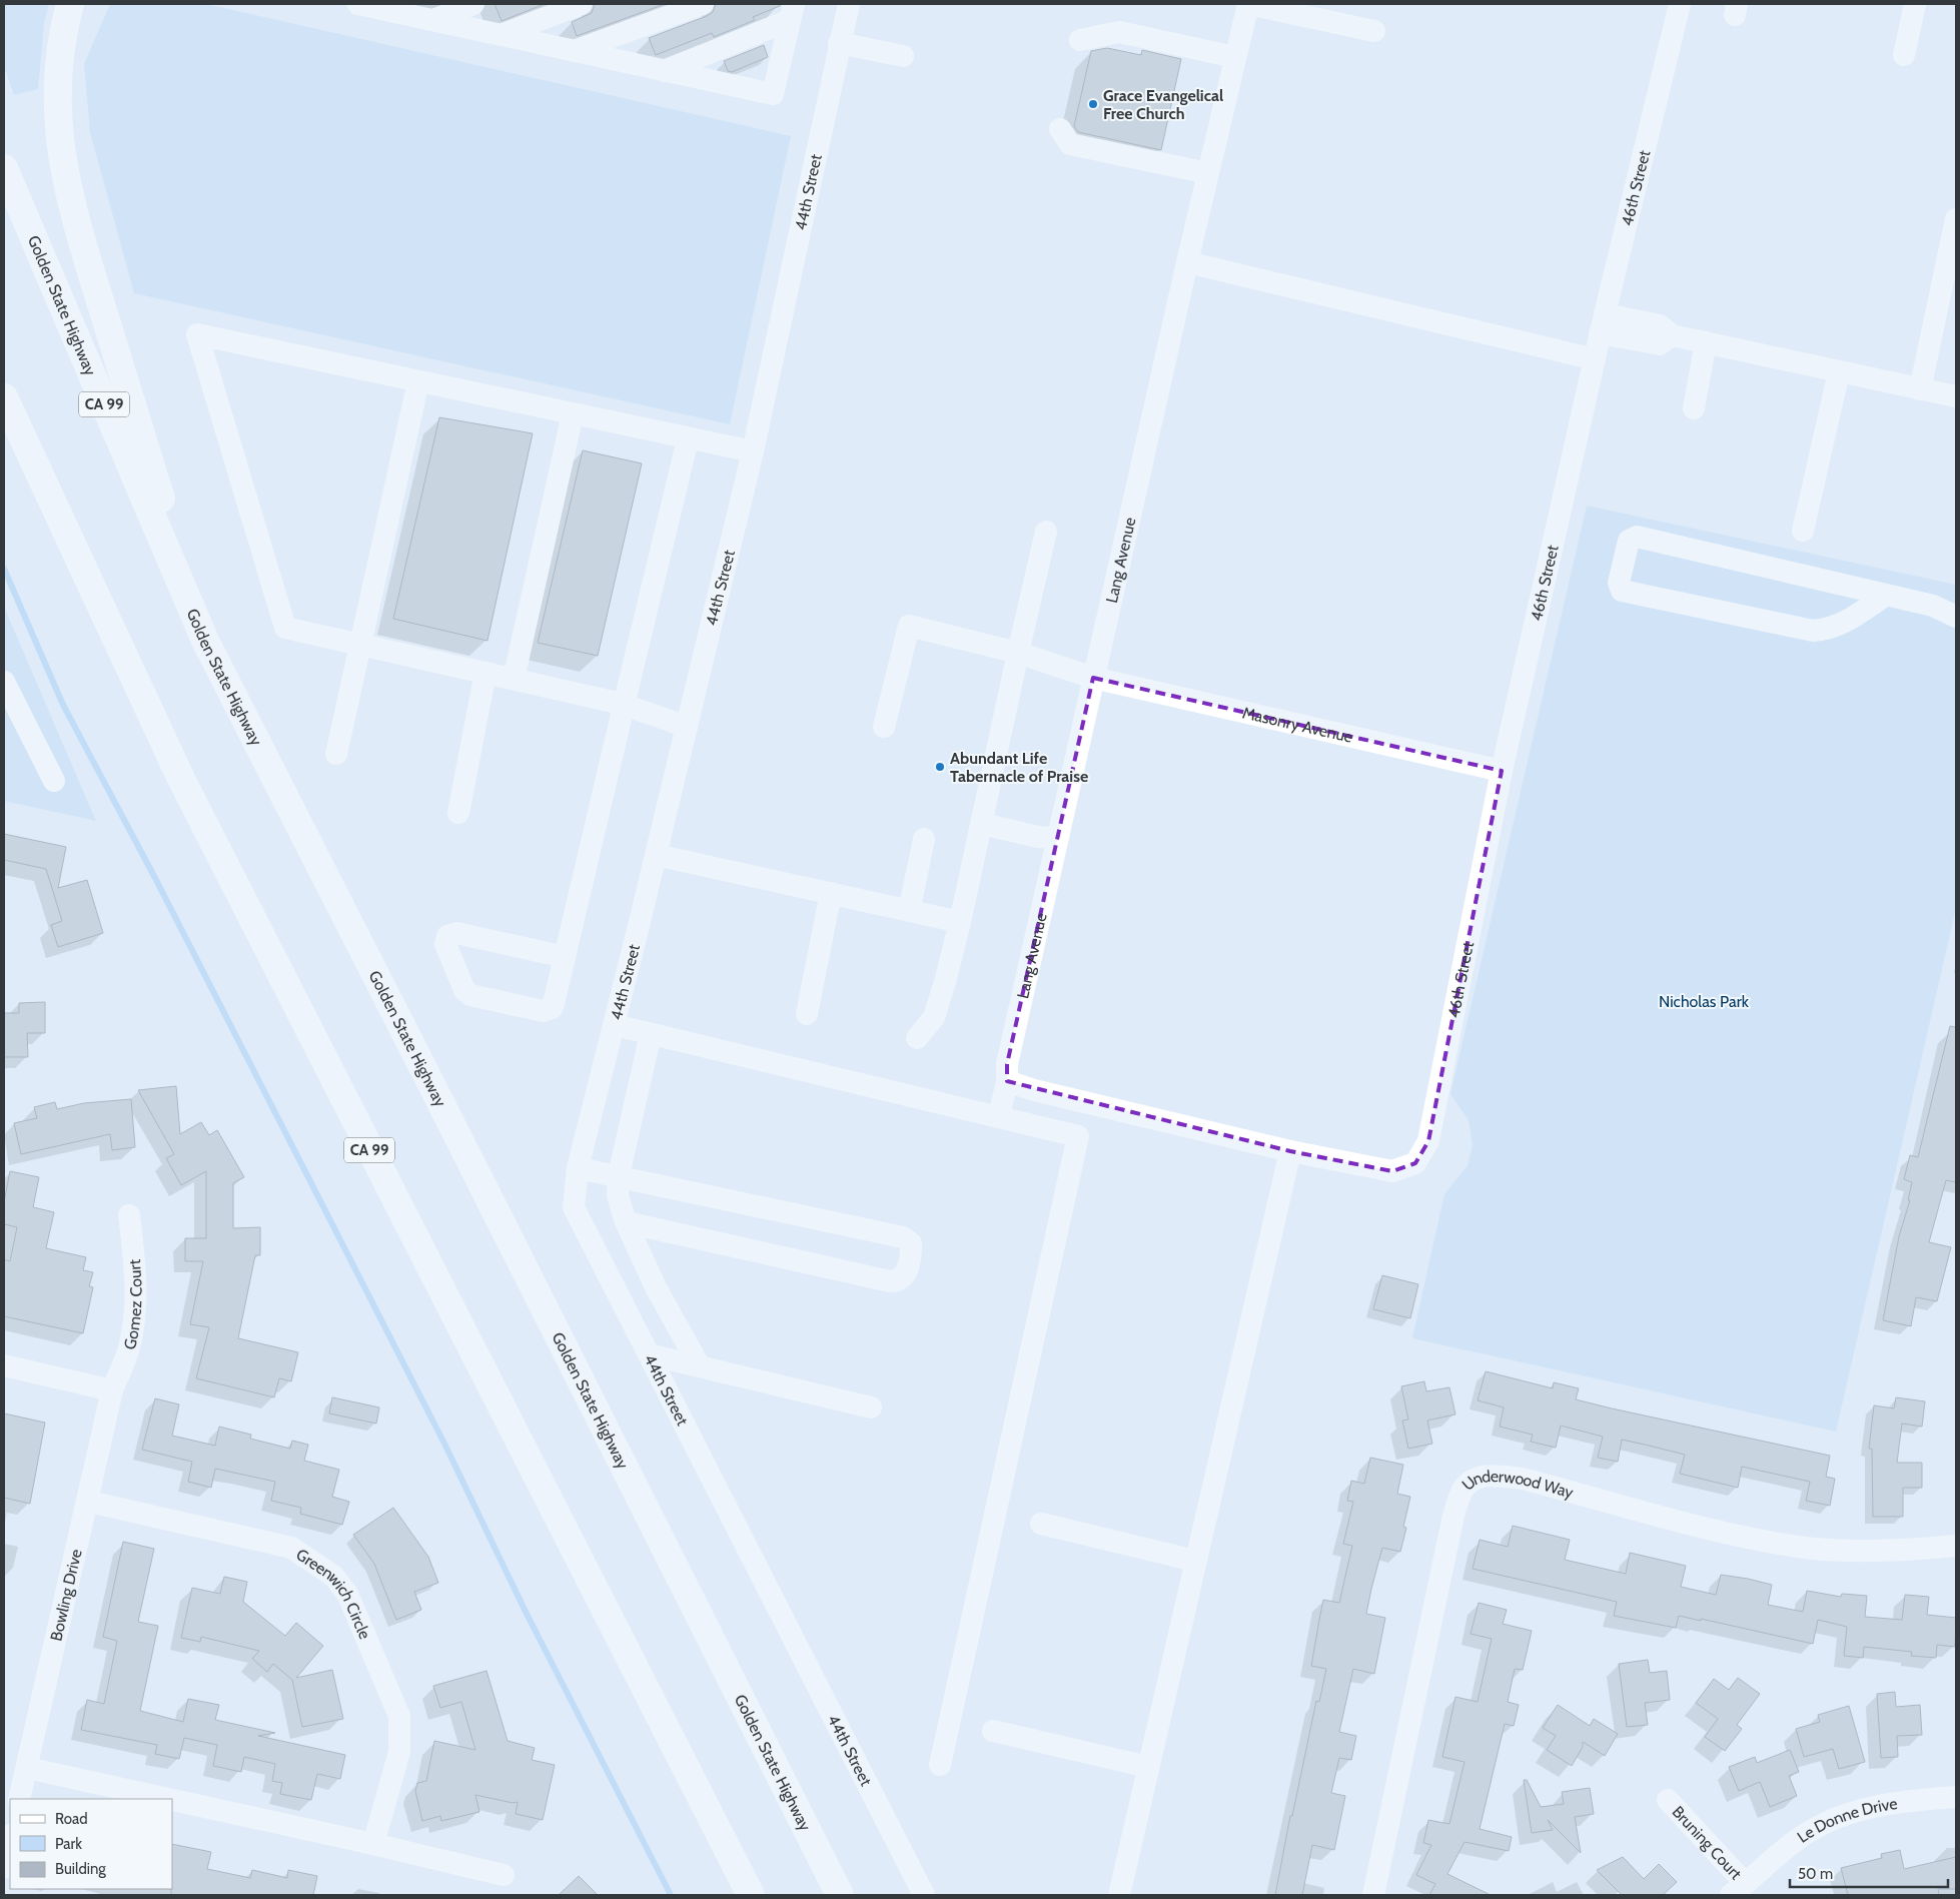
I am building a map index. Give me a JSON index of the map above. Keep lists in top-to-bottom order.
{
  "streets": {
    "highway": ["Golden State Highway", "CA 99"],
    "street": [
      "46th Street",
      "44th Street",
      "Lang Avenue",
      "Masonry Avenue",
      "Gomez Court",
      "Underwood Way",
      "Bowling Drive",
      "Greenwich Circle",
      "Le Donne Drive",
      "Bruning Court"
    ]
  },
  "crossings": [
    ["46th Street", "Masonry Avenue"],
    ["Lang Avenue", "Masonry Avenue"],
    ["Gomez Court", "Bowling Drive"],
    ["Bowling Drive", "Greenwich Circle"],
    ["Le Donne Drive", "Bruning Court"]
  ],
  "parks": ["Nicholas Park"],
  "places": ["Grace Evangelical Free Church", "Abundant Life Tabernacle of Praise"],
  "legend": ["Road", "Park", "Building"],
  "scale_bar": "50 m"
}
